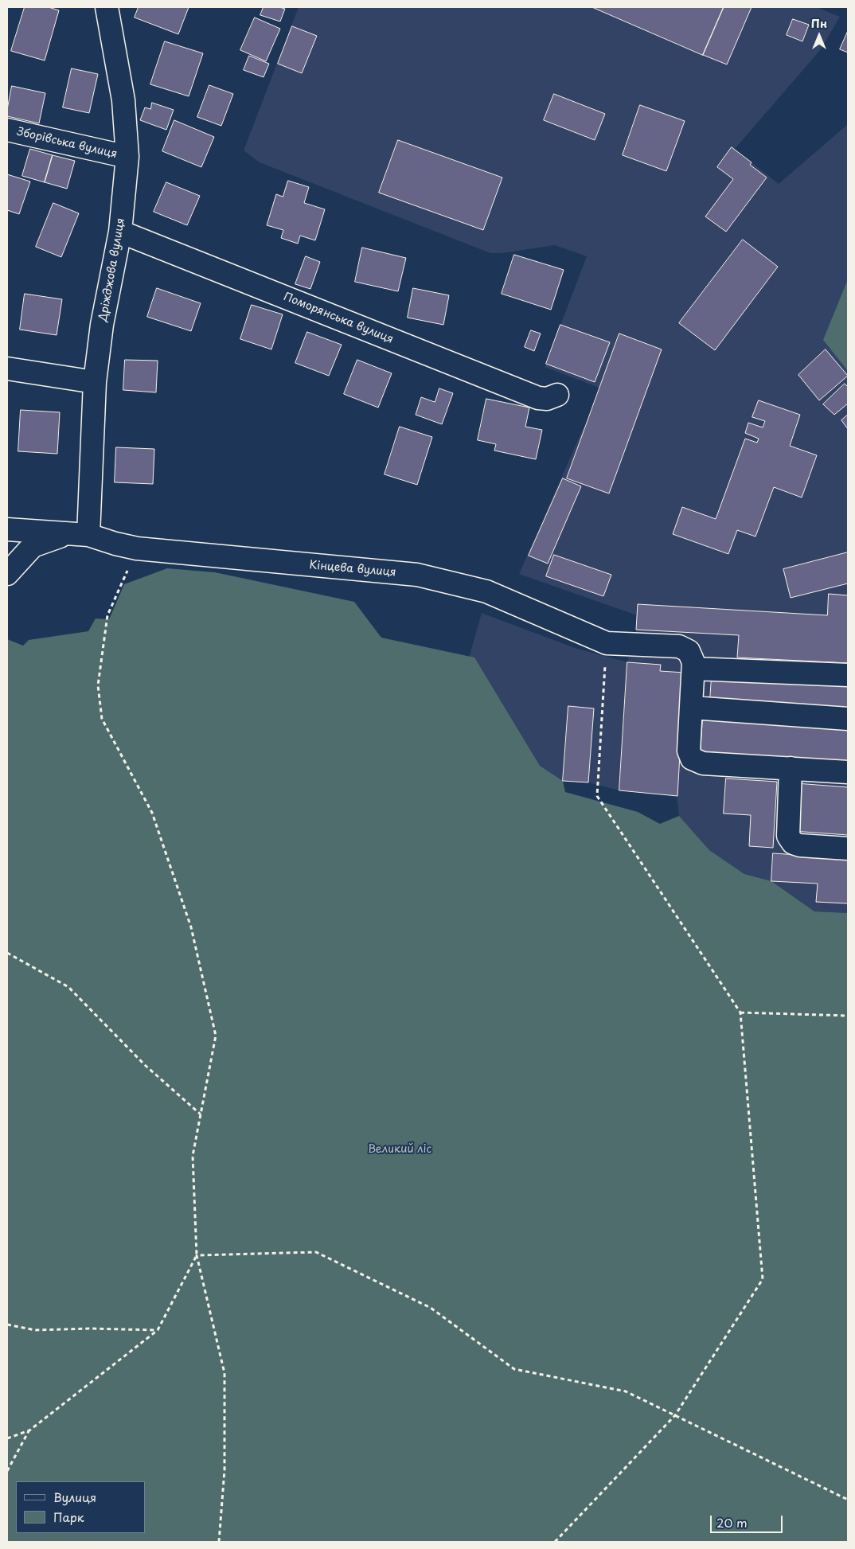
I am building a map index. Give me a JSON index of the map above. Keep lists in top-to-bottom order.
{
  "streets": {
    "street": [
      "Зборівська вулиця",
      "Дріжджова вулиця",
      "Поморянська вулиця",
      "Кінцева вулиця"
    ]
  },
  "crossings": [
    ["Зборівська вулиця", "Дріжджова вулиця"],
    ["Дріжджова вулиця", "Поморянська вулиця"],
    ["Дріжджова вулиця", "Кінцева вулиця"]
  ],
  "parks": ["Великий ліс"],
  "legend": ["Вулиця", "Парк"],
  "scale_bar": "20 m",
  "north": "top"
}
